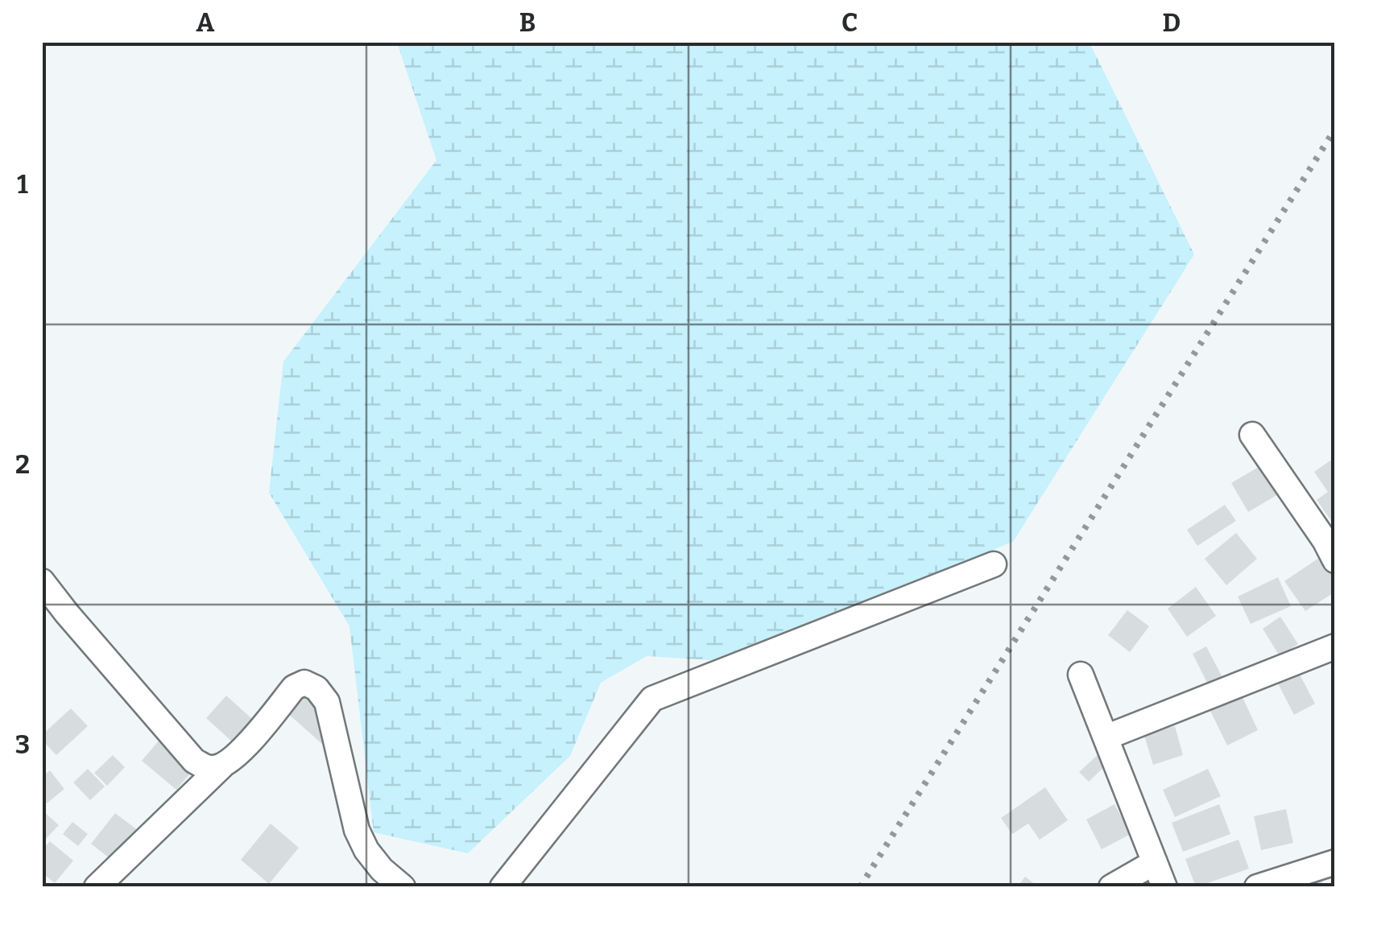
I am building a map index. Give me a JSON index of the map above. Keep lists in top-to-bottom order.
{
  "grid": {
    "columns": [
      "A",
      "B",
      "C",
      "D"
    ],
    "rows": ["1", "2", "3"]
  }
}
